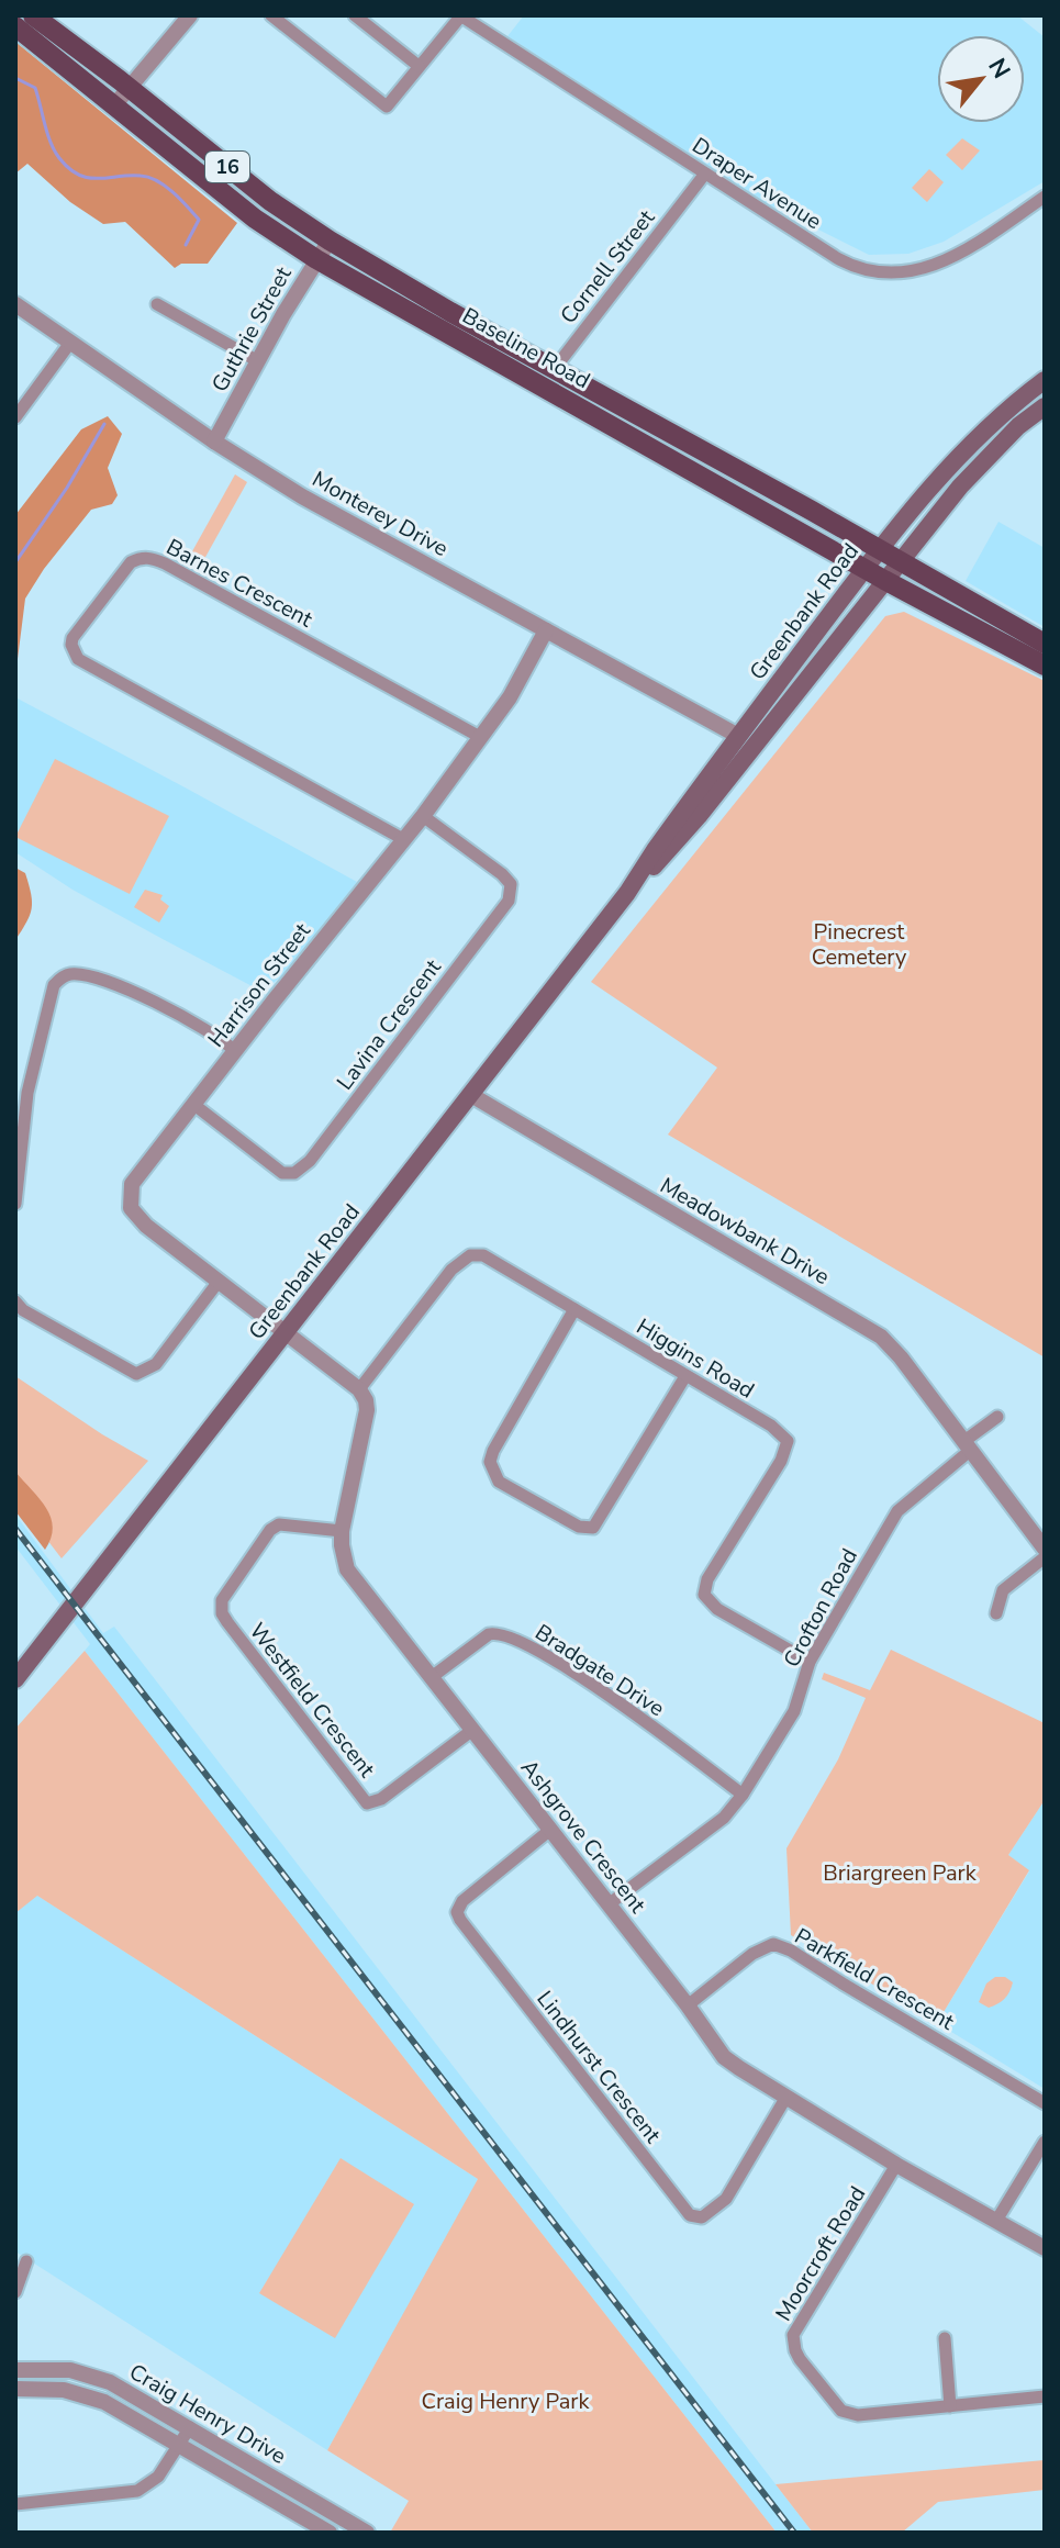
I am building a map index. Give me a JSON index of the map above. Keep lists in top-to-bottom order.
{
  "streets": {
    "main road": ["16", "Baseline Road", "Greenbank Road"],
    "street": [
      "Draper Avenue",
      "Cornell Street",
      "Guthrie Street",
      "Monterey Drive",
      "Barnes Crescent",
      "Harrison Street",
      "Lavina Crescent",
      "Meadowbank Drive",
      "Higgins Road",
      "Crofton Road",
      "Bradgate Drive",
      "Westfield Crescent",
      "Ashgrove Crescent",
      "Parkfield Crescent",
      "Lindhurst Crescent",
      "Moorcroft Road",
      "Craig Henry Drive"
    ]
  },
  "crossings": [
    ["Draper Avenue", "Cornell Street"],
    ["Cornell Street", "Baseline Road"],
    ["Guthrie Street", "Baseline Road"],
    ["Guthrie Street", "Monterey Drive"],
    ["Baseline Road", "Greenbank Road"],
    ["Monterey Drive", "Greenbank Road"],
    ["Monterey Drive", "Harrison Street"],
    ["Barnes Crescent", "Harrison Street"],
    ["Greenbank Road", "Harrison Street"],
    ["Greenbank Road", "Meadowbank Drive"],
    ["Harrison Street", "Lavina Crescent"],
    ["Meadowbank Drive", "Crofton Road"],
    ["Higgins Road", "Crofton Road"],
    ["Higgins Road", "Ashgrove Crescent"],
    ["Crofton Road", "Bradgate Drive"],
    ["Crofton Road", "Ashgrove Crescent"],
    ["Bradgate Drive", "Ashgrove Crescent"],
    ["Westfield Crescent", "Ashgrove Crescent"],
    ["Ashgrove Crescent", "Parkfield Crescent"],
    ["Ashgrove Crescent", "Lindhurst Crescent"],
    ["Ashgrove Crescent", "Moorcroft Road"]
  ],
  "parks": ["Pinecrest Cemetery", "Briargreen Park", "Craig Henry Park"],
  "north": "top right"
}
